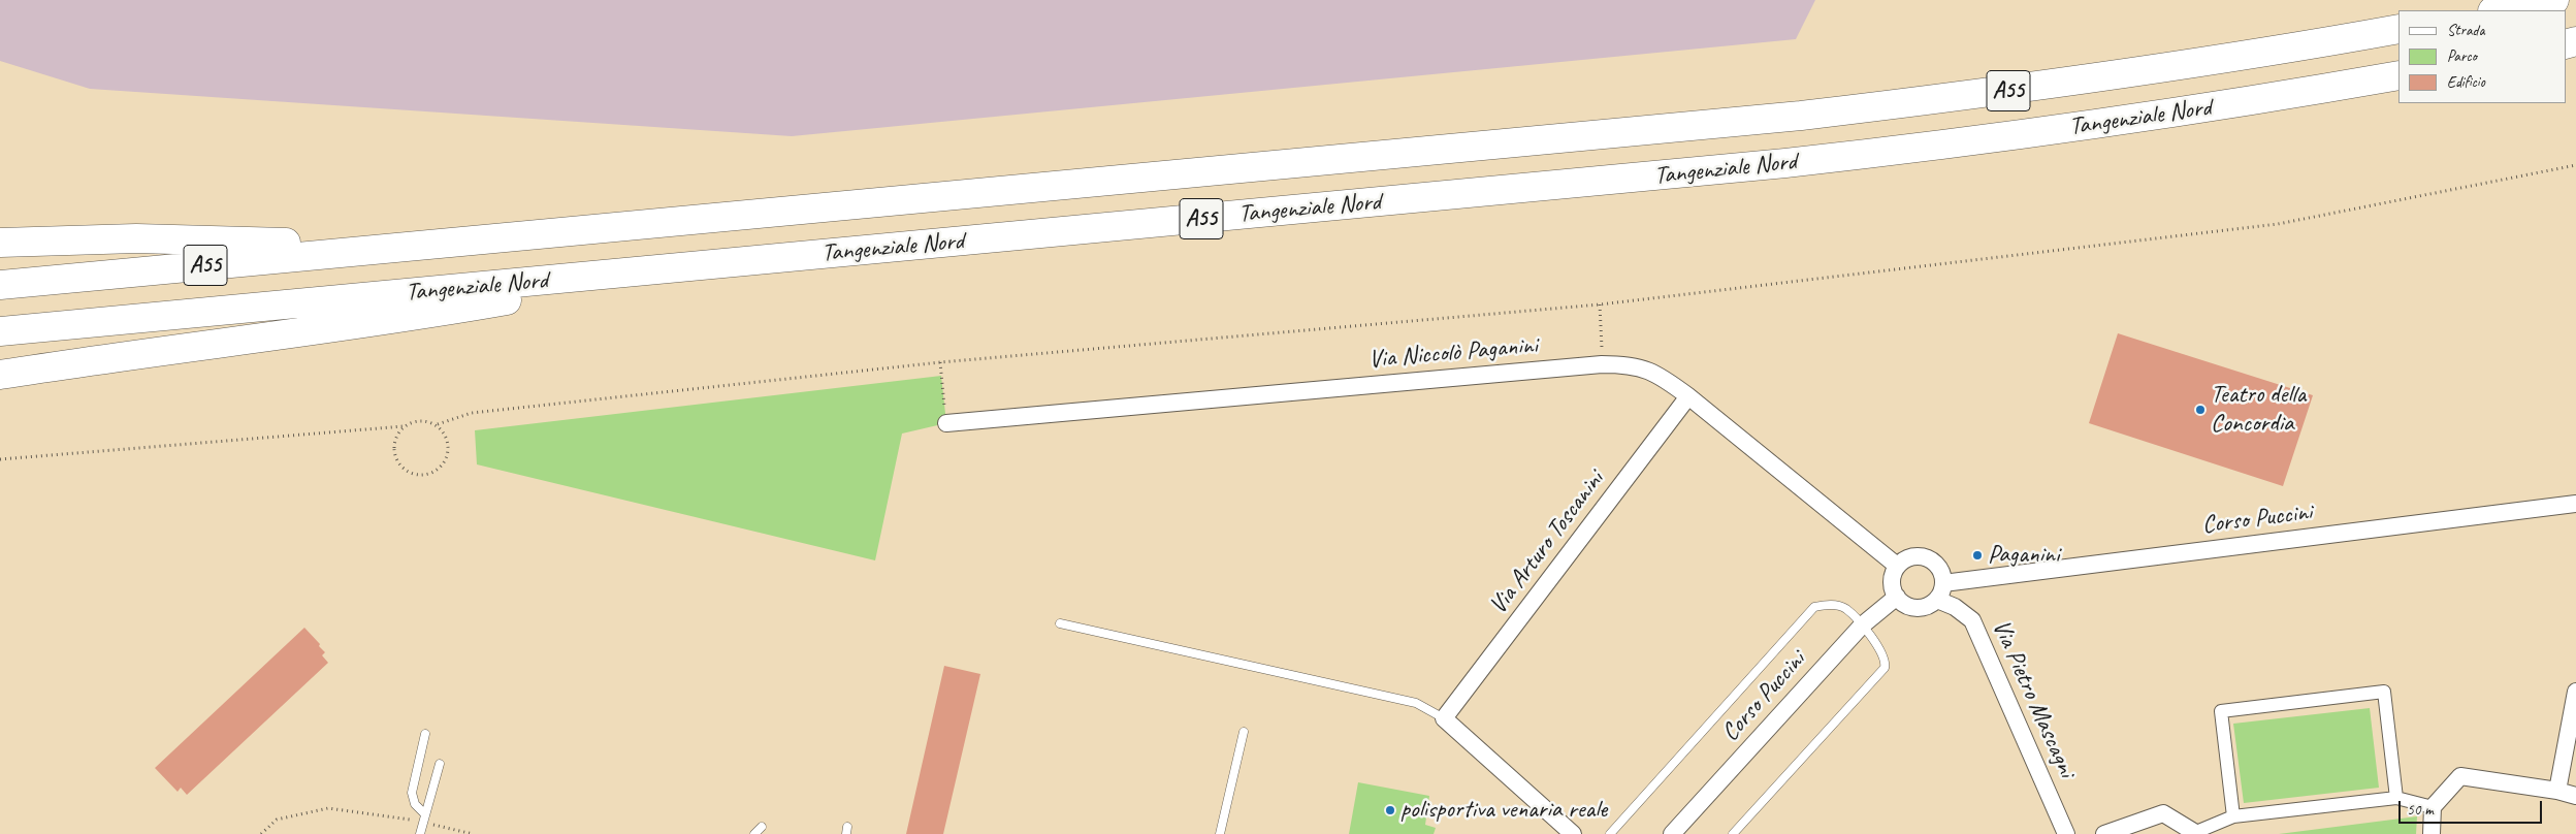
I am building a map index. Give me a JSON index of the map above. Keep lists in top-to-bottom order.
{
  "streets": {
    "highway": ["A55", "Tangenziale Nord"],
    "street": [
      "Via Niccolò Paganini",
      "Corso Puccini",
      "Via Arturo Toscanini",
      "Via Pietro Mascagni"
    ]
  },
  "crossings": [
    ["Via Niccolò Paganini", "Corso Puccini"],
    ["Via Niccolò Paganini", "Via Arturo Toscanini"],
    ["Via Niccolò Paganini", "Via Pietro Mascagni"],
    ["Corso Puccini", "Via Pietro Mascagni"]
  ],
  "places": ["Teatro della Concordia", "Paganini", "polisportiva venaria reale"],
  "legend": ["Strada", "Parco", "Edificio"],
  "scale_bar": "50 m"
}
